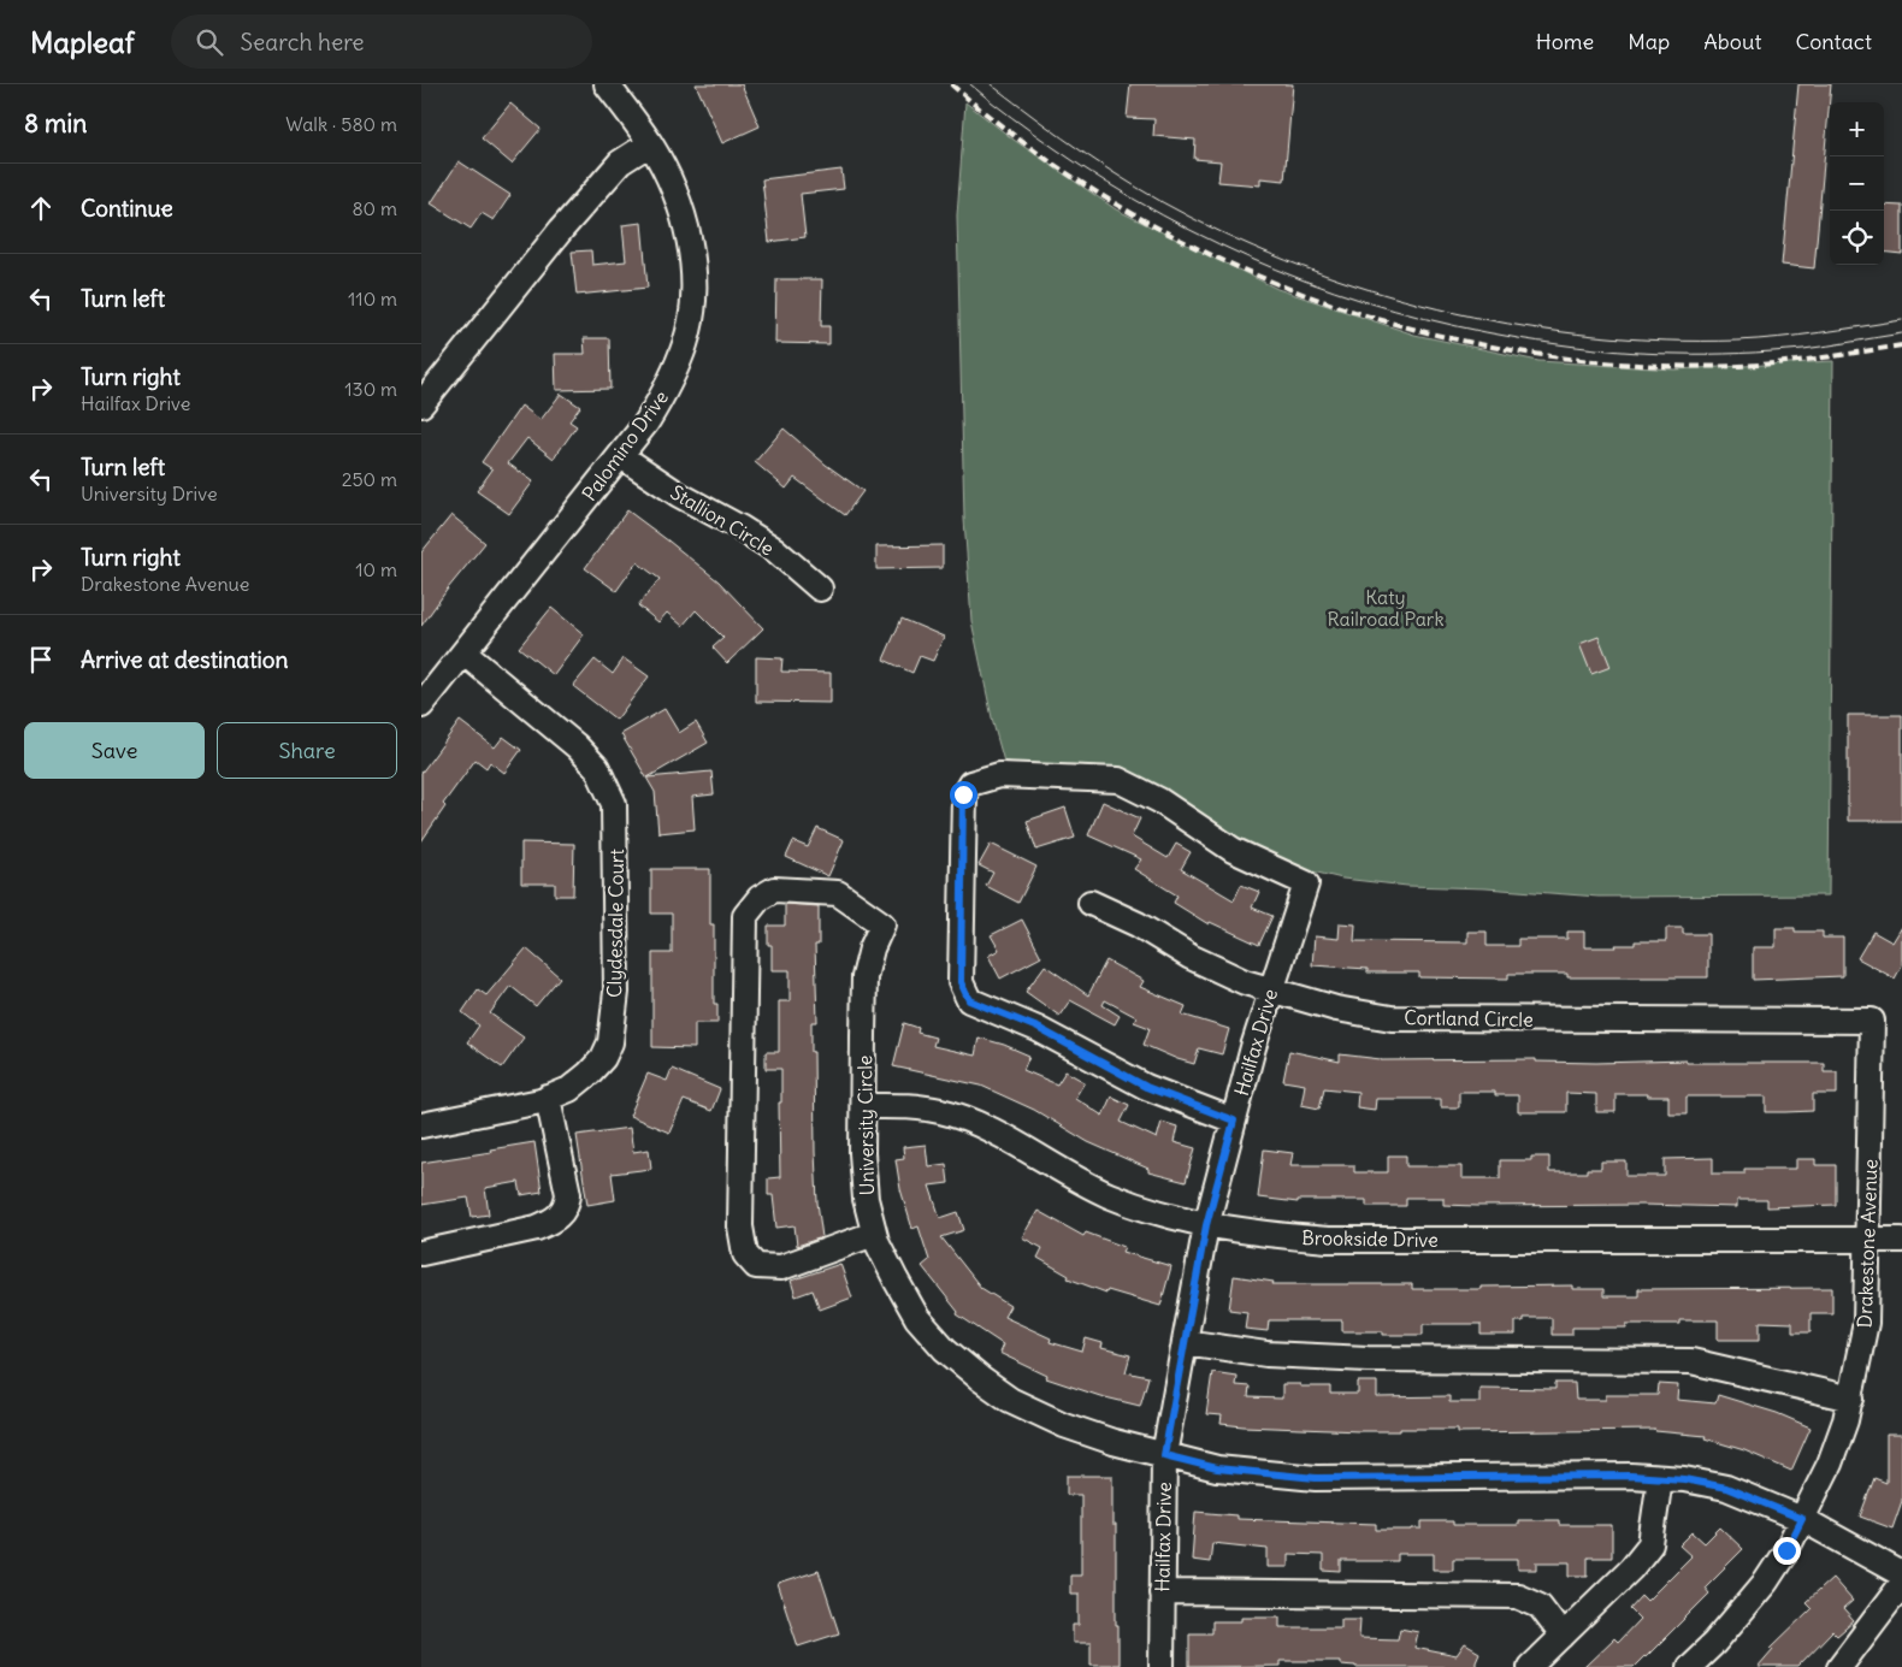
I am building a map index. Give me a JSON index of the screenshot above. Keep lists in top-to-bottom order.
{
  "streets": {
    "street": [
      "Palomino Drive",
      "Stallion Circle",
      "Clydesdale Court",
      "Cortland Circle",
      "Hailfax Drive",
      "University Circle",
      "Brookside Drive",
      "Drakestone Avenue"
    ]
  },
  "crossings": [
    ["Palomino Drive", "Stallion Circle"],
    ["Palomino Drive", "Clydesdale Court"],
    ["Cortland Circle", "Hailfax Drive"],
    ["Cortland Circle", "Drakestone Avenue"],
    ["Hailfax Drive", "University Circle"],
    ["Hailfax Drive", "Brookside Drive"],
    ["University Circle", "Brookside Drive"],
    ["University Circle", "Drakestone Avenue"],
    ["Brookside Drive", "Drakestone Avenue"]
  ],
  "parks": ["Katy Railroad Park"],
  "page": {
    "header": "Mapleaf",
    "search": "Search here",
    "nav": [
      "Home",
      "Map",
      "About",
      "Contact"
    ],
    "heading": ["8 min", "Walk · 580 m"],
    "map_buttons": ["+", "−"],
    "list": [
      ["Continue", "80 m"],
      ["Turn left", "110 m"],
      ["Turn right", "Hailfax Drive", "130 m"],
      ["Turn left", "University Drive", "250 m"],
      ["Turn right", "Drakestone Avenue", "10 m"],
      "Arrive at destination"
    ],
    "buttons": ["Save", "Share"]
  }
}
